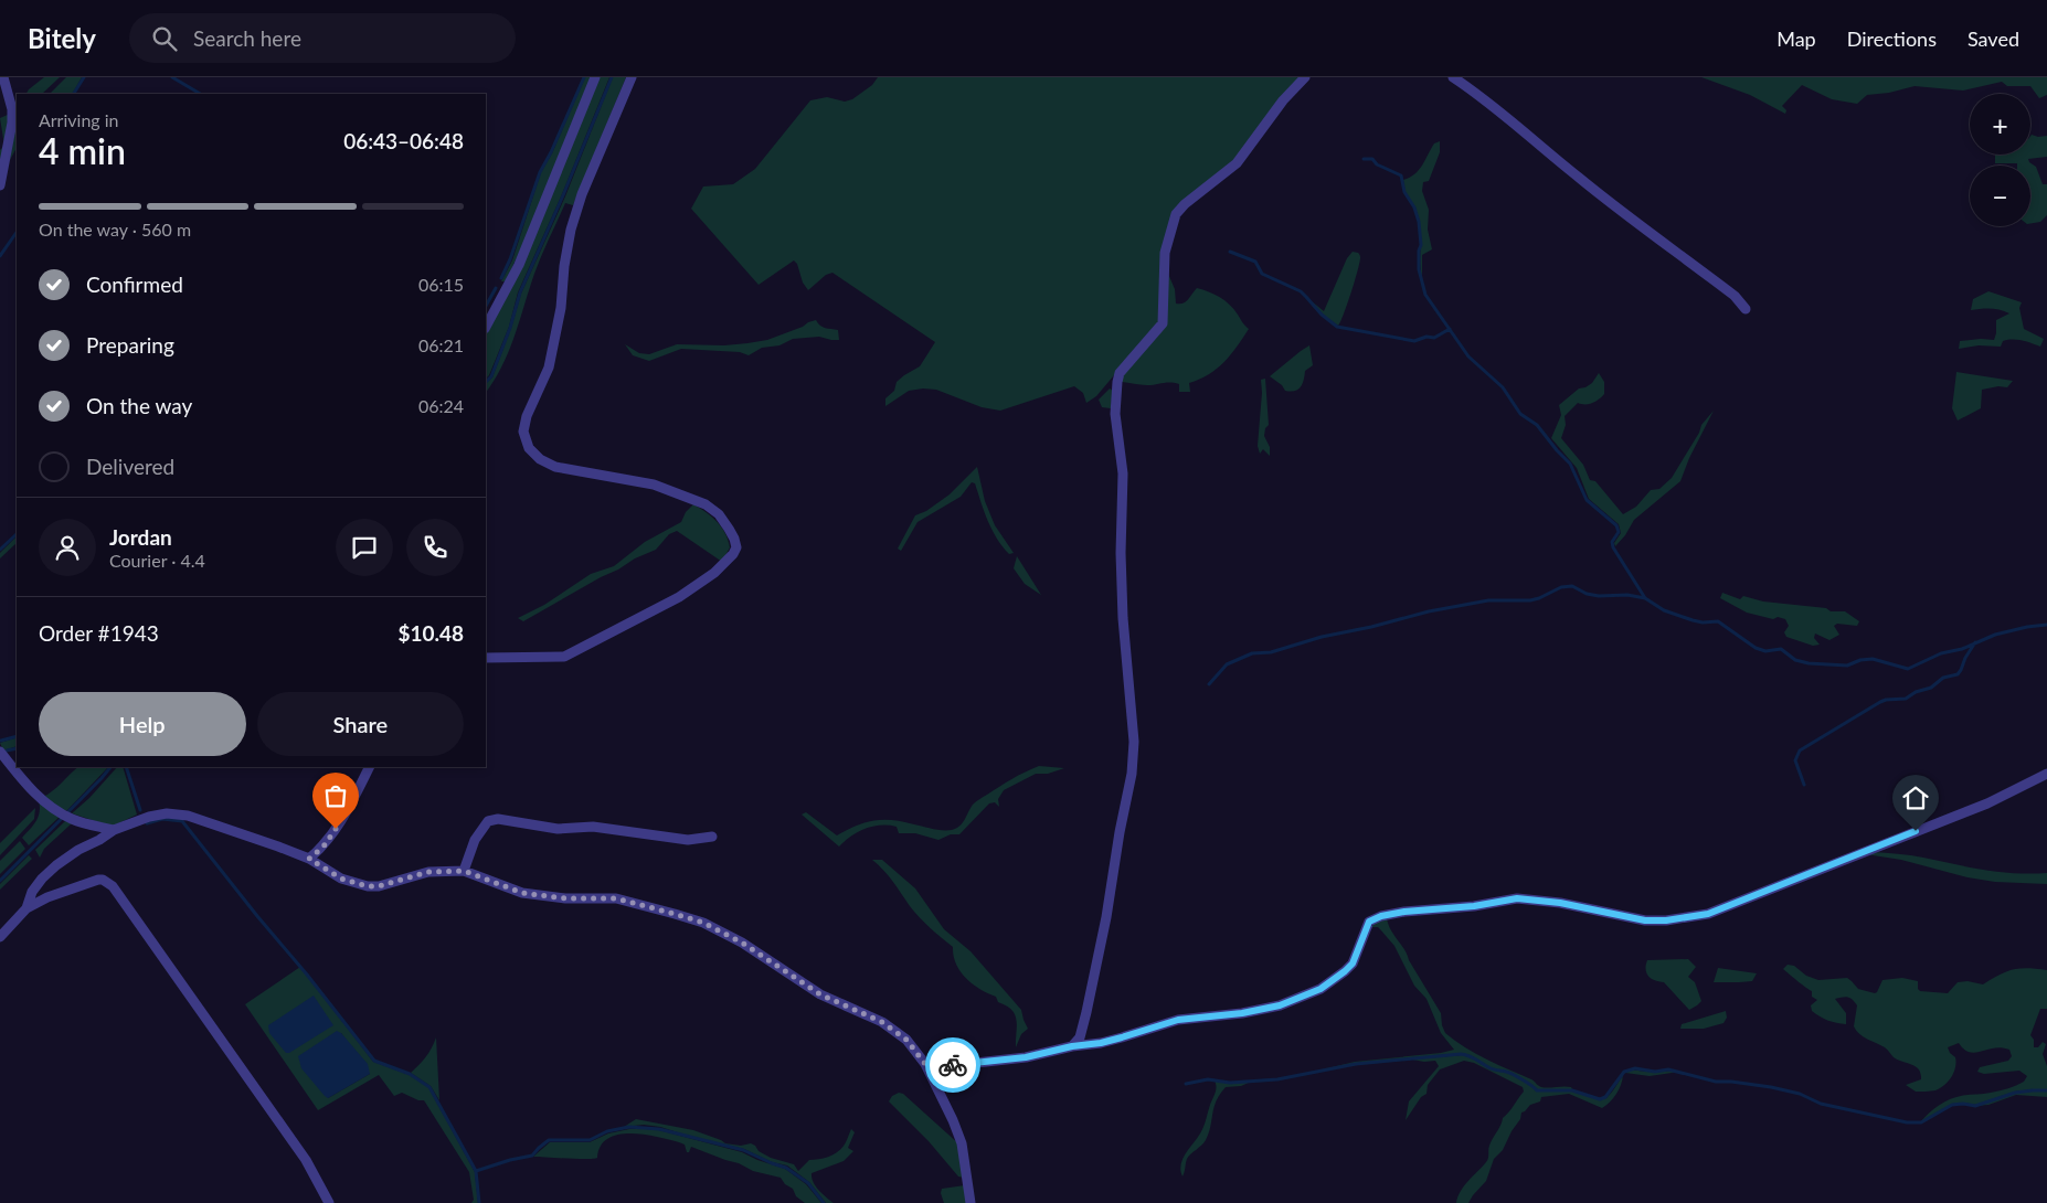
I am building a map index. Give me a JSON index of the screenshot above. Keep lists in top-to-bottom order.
{
  "page": {
    "header": "Bitely",
    "search": "Search here",
    "nav": ["Map", "Directions", "Saved"],
    "map_buttons": ["+", "−"],
    "heading": ["4 min", "Arriving in", "06:43–06:48"],
    "panel": [
      "Jordan",
      "Courier · 4.4",
      "Order #1943",
      "$10.48"
    ],
    "bar": "On the way · 560 m",
    "list": [
      ["Confirmed", "06:15"],
      ["Preparing", "06:21"],
      ["On the way", "06:24"],
      "Delivered"
    ],
    "buttons": ["Help", "Share"]
  }
}
